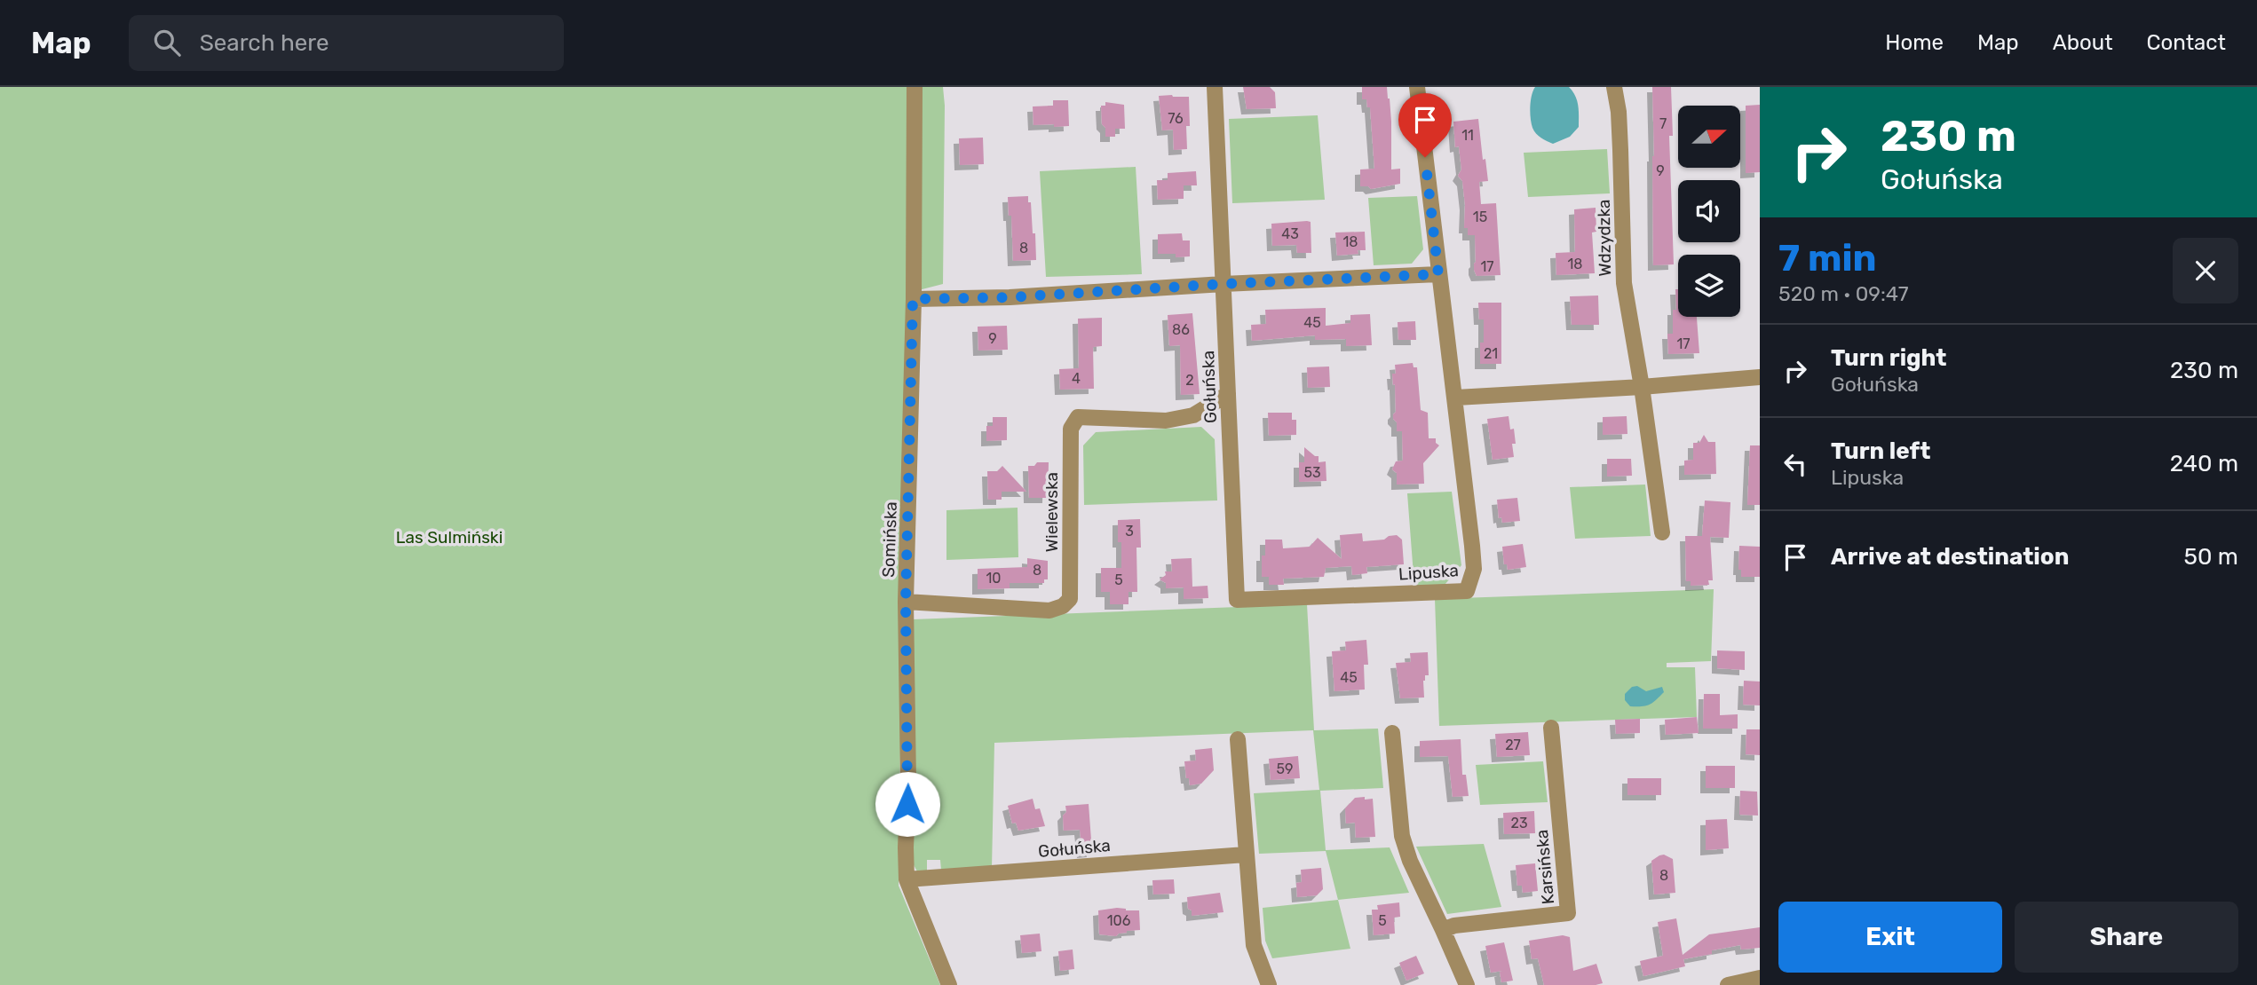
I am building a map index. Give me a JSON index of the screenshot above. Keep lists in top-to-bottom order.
{
  "streets": {
    "street": [
      "Wdzydzka",
      "Gołuńska",
      "Wielewska",
      "Somińska",
      "Lipuska",
      "Karsińska"
    ]
  },
  "crossings": [
    ["Gołuńska", "Wielewska"],
    ["Gołuńska", "Somińska"],
    ["Gołuńska", "Lipuska"],
    ["Wielewska", "Somińska"]
  ],
  "parks": ["Las Sulmiński"],
  "house_numbers": [
    "76",
    "7",
    "11",
    "9",
    "15",
    "43",
    "18",
    "8",
    "18",
    "17",
    "45",
    "86",
    "9",
    "17",
    "21",
    "4",
    "2",
    "53",
    "3",
    "8",
    "10",
    "5",
    "45",
    "27",
    "59",
    "23",
    "8",
    "106",
    "5"
  ],
  "north": "right",
  "page": {
    "header": "Map",
    "search": "Search here",
    "nav": [
      "Home",
      "Map",
      "About",
      "Contact"
    ],
    "turn": ["230 m", "Gołuńska"],
    "heading": ["7 min", "520 m · 09:47"],
    "list": [
      {
        "name": "Turn right",
        "note": "Gołuńska",
        "value": "230 m"
      },
      {
        "name": "Turn left",
        "note": "Lipuska",
        "value": "240 m"
      },
      {
        "name": "Arrive at destination",
        "value": "50 m"
      }
    ],
    "buttons": ["Exit", "Share"]
  }
}
